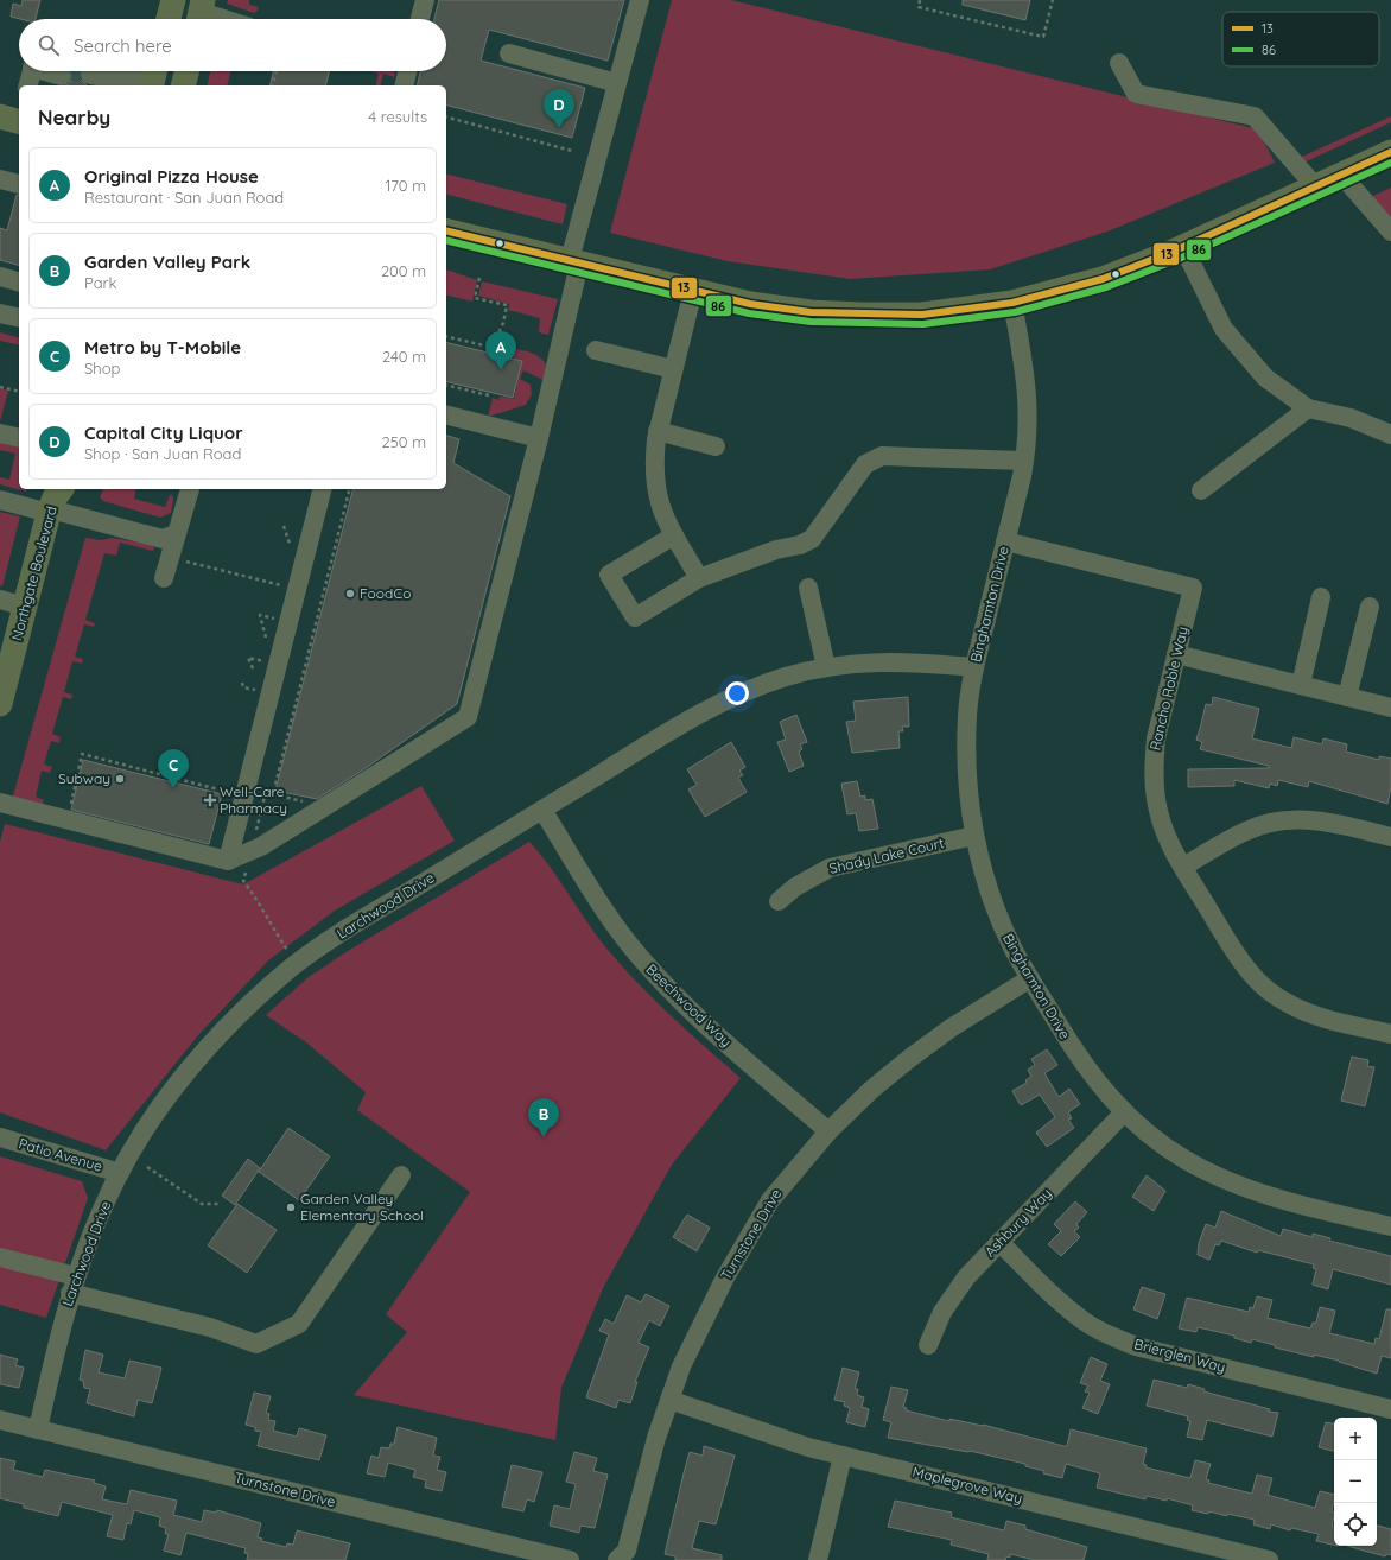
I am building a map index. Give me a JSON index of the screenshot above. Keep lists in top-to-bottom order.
{
  "streets": {
    "main road": ["Northgate Boulevard"],
    "street": [
      "Binghamton Drive",
      "Rancho Roble Way",
      "Shady Lake Court",
      "Larchwood Drive",
      "Beechwood Way",
      "Patio Avenue",
      "Ashbury Way",
      "Turnstone Drive",
      "Brierglen Way",
      "Maplegrove Way"
    ]
  },
  "crossings": [
    ["Binghamton Drive", "Rancho Roble Way"],
    ["Binghamton Drive", "Shady Lake Court"],
    ["Binghamton Drive", "Larchwood Drive"],
    ["Binghamton Drive", "Ashbury Way"],
    ["Binghamton Drive", "Turnstone Drive"],
    ["Larchwood Drive", "Beechwood Way"],
    ["Larchwood Drive", "Patio Avenue"],
    ["Larchwood Drive", "Turnstone Drive"],
    ["Beechwood Way", "Turnstone Drive"],
    ["Ashbury Way", "Brierglen Way"],
    ["Turnstone Drive", "Maplegrove Way"]
  ],
  "places": {
    "other": ["FoodCo", "Subway", "Garden Valley Elementary School"],
    "health": ["Well-Care Pharmacy"]
  },
  "lines": ["transit line 13", "transit line 86"],
  "legend": ["13", "86"],
  "page": {
    "search": "Search here",
    "heading": ["Nearby", "4 results"],
    "pins": [
      "D",
      "A",
      "C",
      "B"
    ],
    "list": [
      {
        "mark": "A",
        "name": "Original Pizza House",
        "note": "Restaurant · San Juan Road",
        "value": "170 m"
      },
      {
        "mark": "B",
        "name": "Garden Valley Park",
        "note": "Park",
        "value": "200 m"
      },
      {
        "mark": "C",
        "name": "Metro by T-Mobile",
        "note": "Shop",
        "value": "240 m"
      },
      {
        "mark": "D",
        "name": "Capital City Liquor",
        "note": "Shop · San Juan Road",
        "value": "250 m"
      }
    ],
    "map_buttons": ["+", "−"]
  }
}
